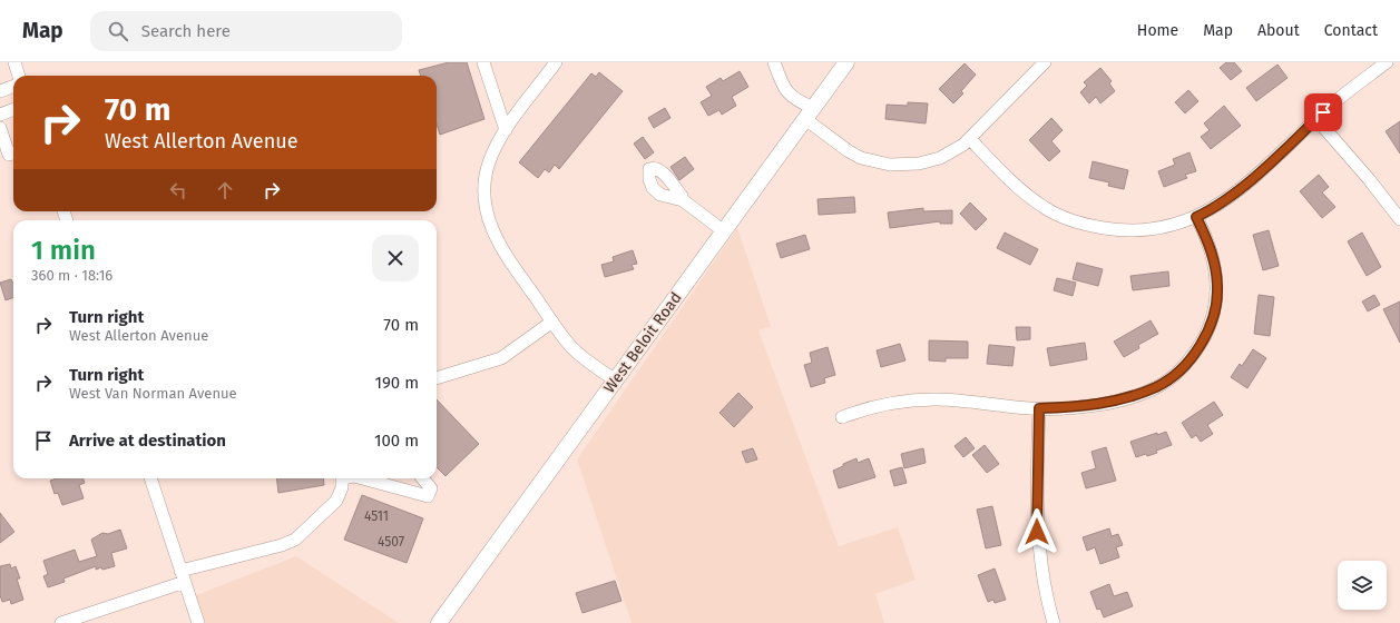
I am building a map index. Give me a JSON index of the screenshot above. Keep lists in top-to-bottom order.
{
  "streets": {
    "main road": ["West Beloit Road"]
  },
  "house_numbers": ["4511", "4507"],
  "page": {
    "header": "Map",
    "search": "Search here",
    "nav": [
      "Home",
      "Map",
      "About",
      "Contact"
    ],
    "turn": ["70 m", "West Allerton Avenue"],
    "heading": ["1 min", "360 m · 18:16"],
    "list": [
      {
        "name": "Turn right",
        "note": "West Allerton Avenue",
        "value": "70 m"
      },
      {
        "name": "Turn right",
        "note": "West Van Norman Avenue",
        "value": "190 m"
      },
      {
        "name": "Arrive at destination",
        "value": "100 m"
      }
    ]
  }
}
